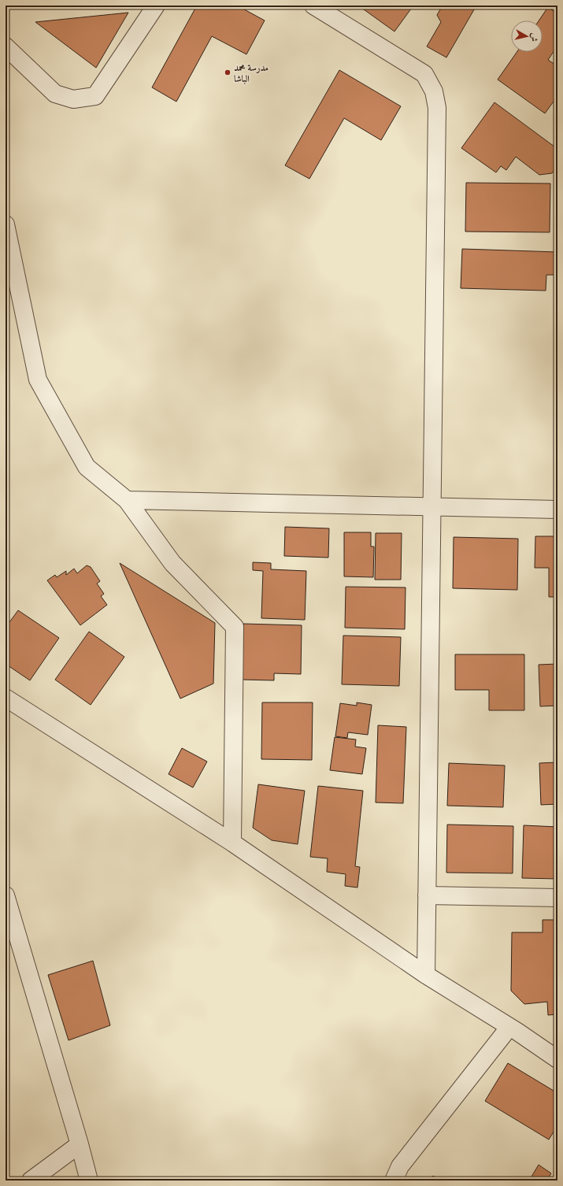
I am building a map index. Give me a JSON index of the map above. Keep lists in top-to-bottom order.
{
  "places": ["مدرسة محمد الباشا"],
  "north": "right"
}
